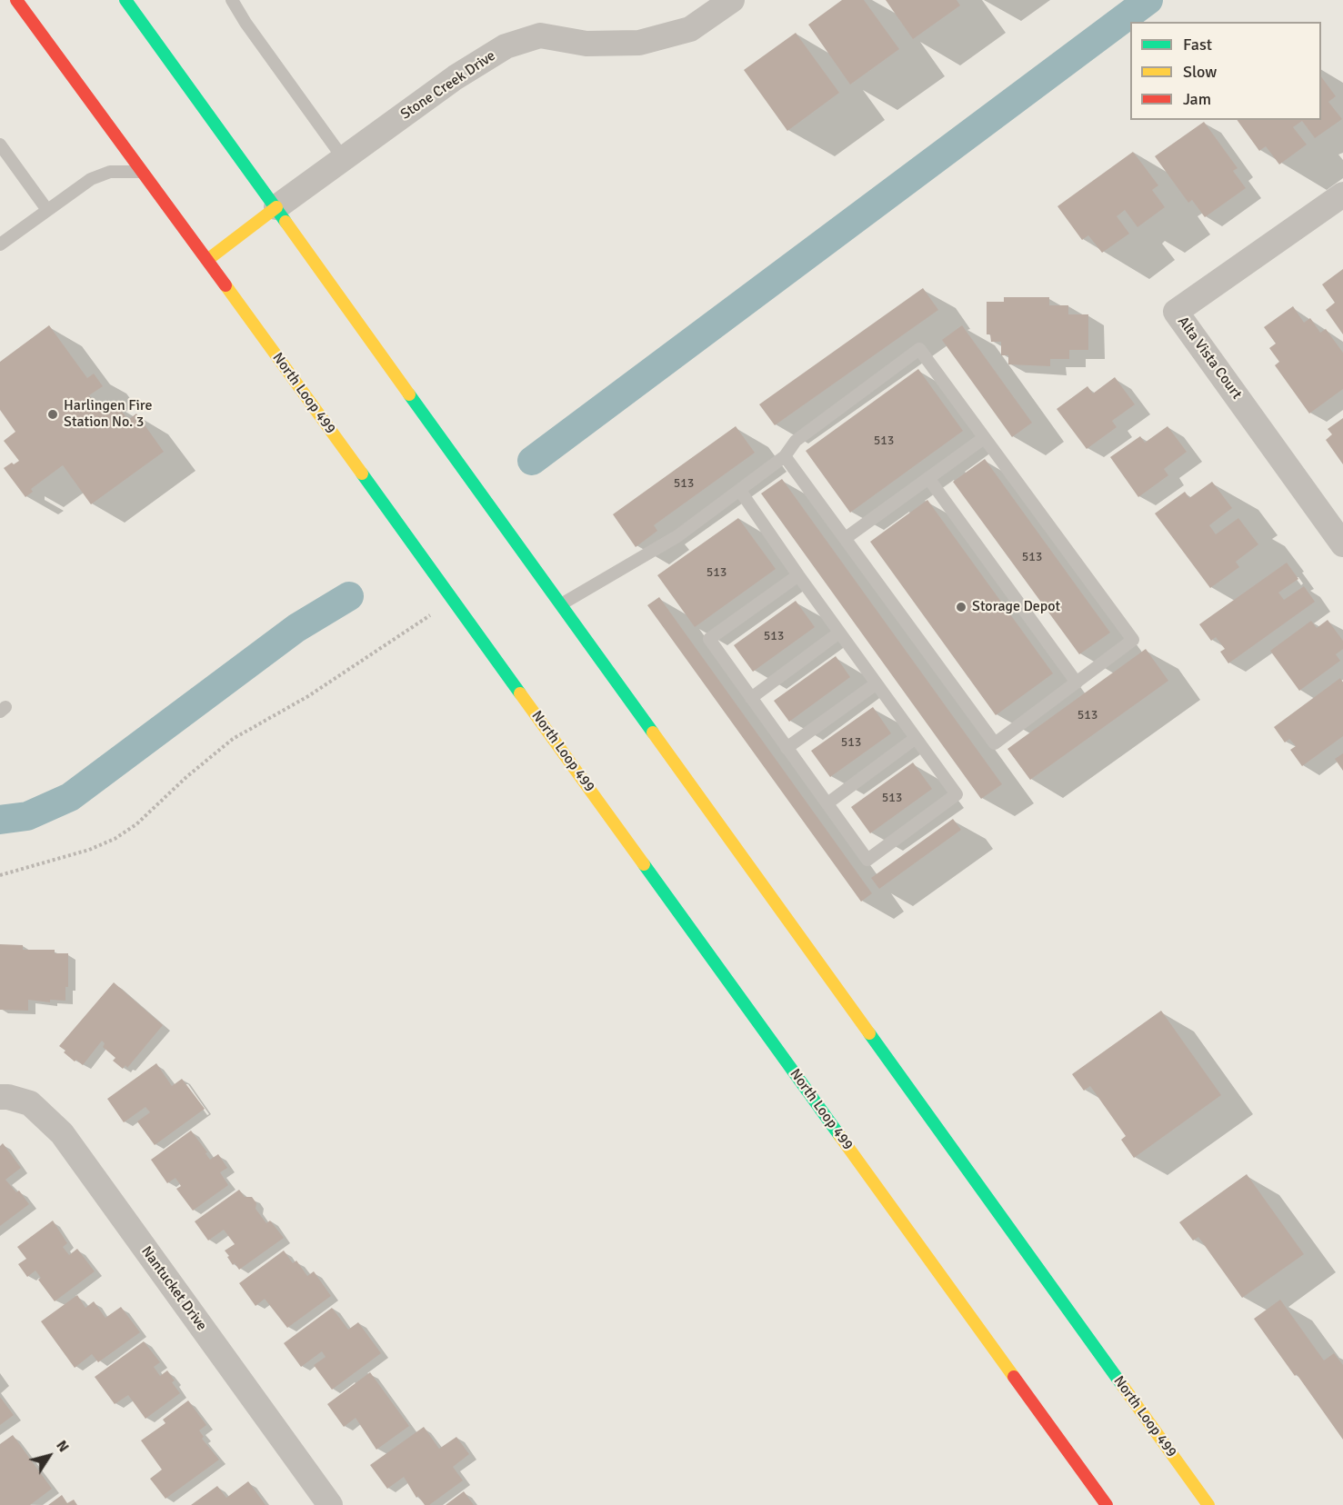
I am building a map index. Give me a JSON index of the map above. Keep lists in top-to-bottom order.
{
  "streets": {
    "main road": ["North Loop 499"],
    "street": ["Stone Creek Drive", "Alta Vista Court", "Nantucket Drive"]
  },
  "crossings": [
    ["Stone Creek Drive", "North Loop 499"]
  ],
  "places": ["Harlingen Fire Station No. 3", "Storage Depot"],
  "house_numbers": [
    "513",
    "513",
    "513",
    "513",
    "513",
    "513",
    "513",
    "513"
  ],
  "legend": ["Fast", "Slow", "Jam"],
  "north": "top right"
}
